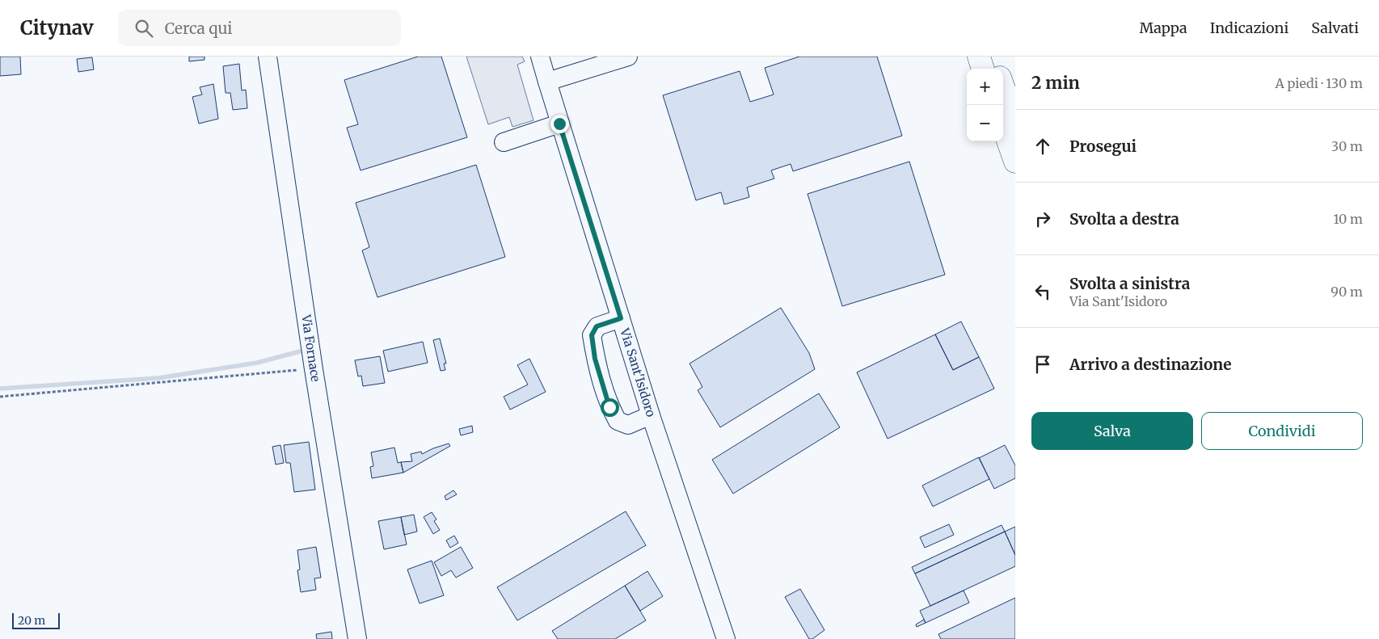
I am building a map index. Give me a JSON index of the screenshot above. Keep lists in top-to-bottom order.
{
  "streets": {
    "street": ["Via Fornace", "Via Sant'Isidoro"]
  },
  "scale_bar": "20 m",
  "page": {
    "header": "Citynav",
    "search": "Cerca qui",
    "nav": ["Mappa", "Indicazioni", "Salvati"],
    "heading": ["2 min", "A piedi · 130 m"],
    "map_buttons": ["+", "−"],
    "list": [
      ["Prosegui", "30 m"],
      ["Svolta a destra", "10 m"],
      ["Svolta a sinistra", "Via Sant'Isidoro", "90 m"],
      "Arrivo a destinazione"
    ],
    "buttons": ["Salva", "Condividi"],
    "scale": "20 m"
  }
}
